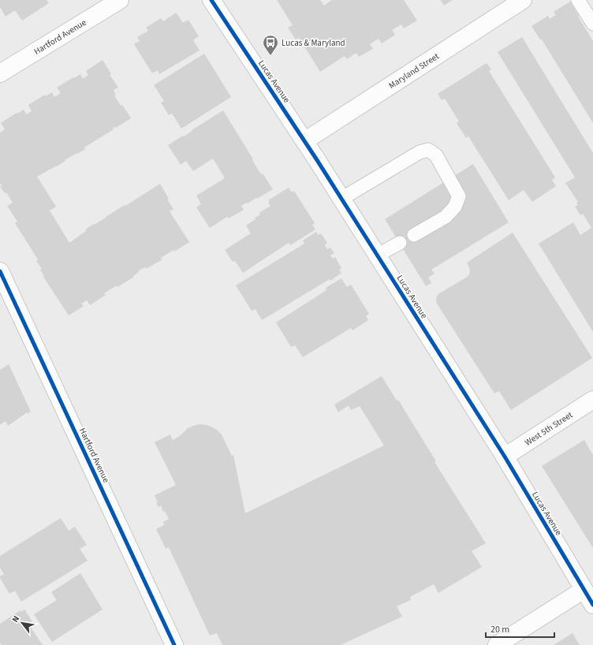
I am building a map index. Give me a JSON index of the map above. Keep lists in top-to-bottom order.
{
  "streets": {
    "street": [
      "Hartford Avenue",
      "Maryland Street",
      "Lucas Avenue",
      "West 5th Street"
    ]
  },
  "crossings": [
    ["Maryland Street", "Lucas Avenue"],
    ["Lucas Avenue", "West 5th Street"]
  ],
  "places": {
    "bus stop": ["Lucas & Maryland"]
  },
  "scale_bar": "20 m",
  "north": "top left"
}
